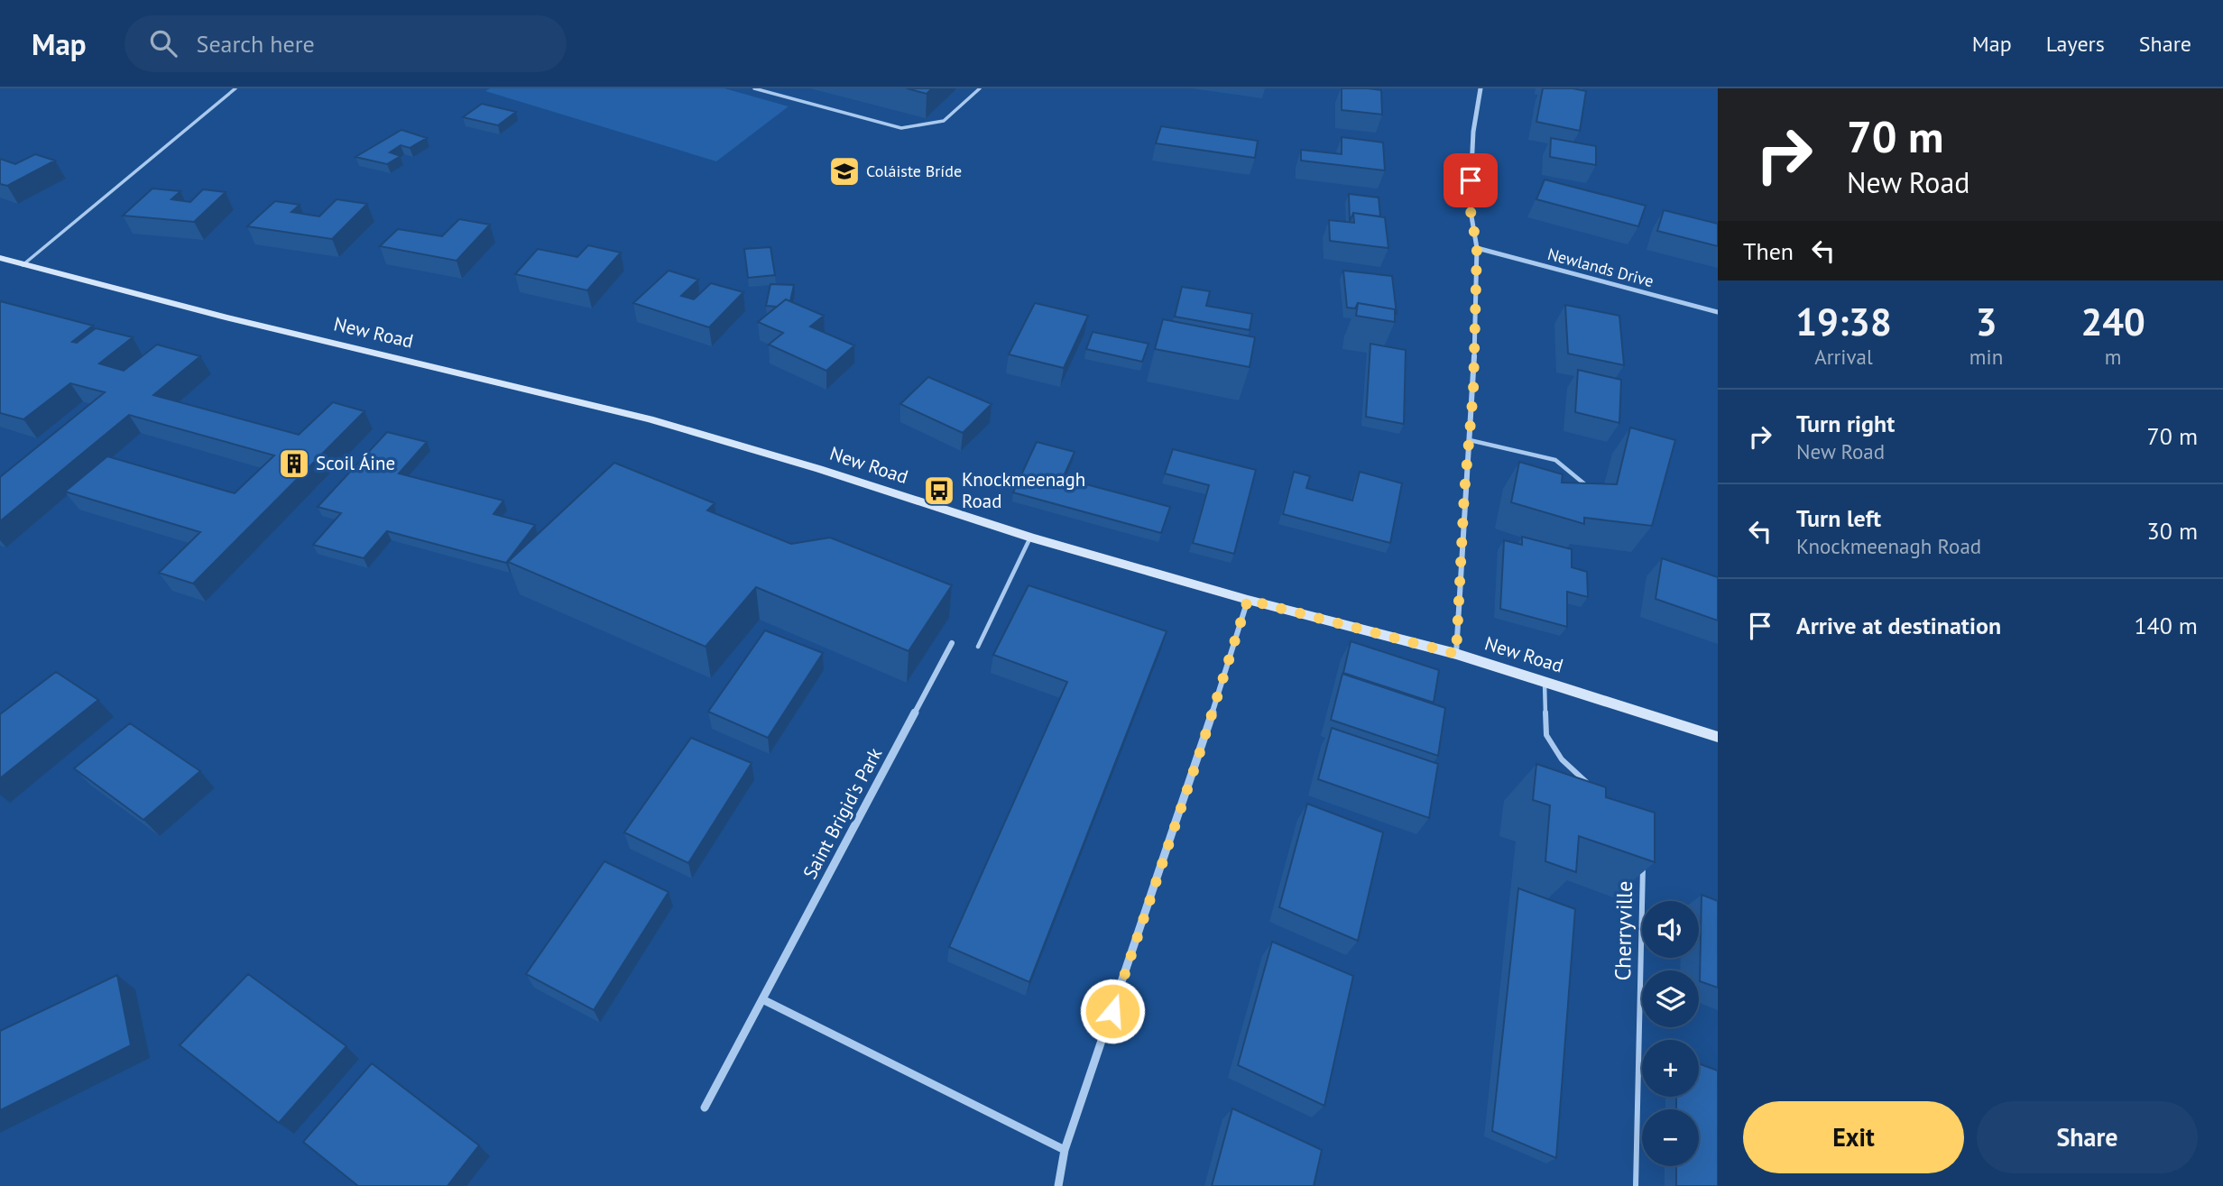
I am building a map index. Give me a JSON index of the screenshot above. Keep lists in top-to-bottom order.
{
  "streets": {
    "street": ["Newlands Drive", "New Road", "Saint Brigid's Park"],
    "lane": ["Cherryville"]
  },
  "places": {
    "school or university": ["Coláiste Bríde"],
    "building": ["Scoil Áine"],
    "bus stop": ["Knockmeenagh Road"]
  },
  "page": {
    "header": "Map",
    "search": "Search here",
    "nav": ["Map", "Layers", "Share"],
    "turn": ["70 m", "New Road"],
    "then": "Then",
    "eta": [
      "19:38",
      "Arrival",
      "3",
      "min",
      "240",
      "m"
    ],
    "list": [
      {
        "name": "Turn right",
        "note": "New Road",
        "value": "70 m"
      },
      {
        "name": "Turn left",
        "note": "Knockmeenagh Road",
        "value": "30 m"
      },
      {
        "name": "Arrive at destination",
        "value": "140 m"
      }
    ],
    "map_buttons": ["+", "−"],
    "buttons": ["Exit", "Share"]
  }
}
